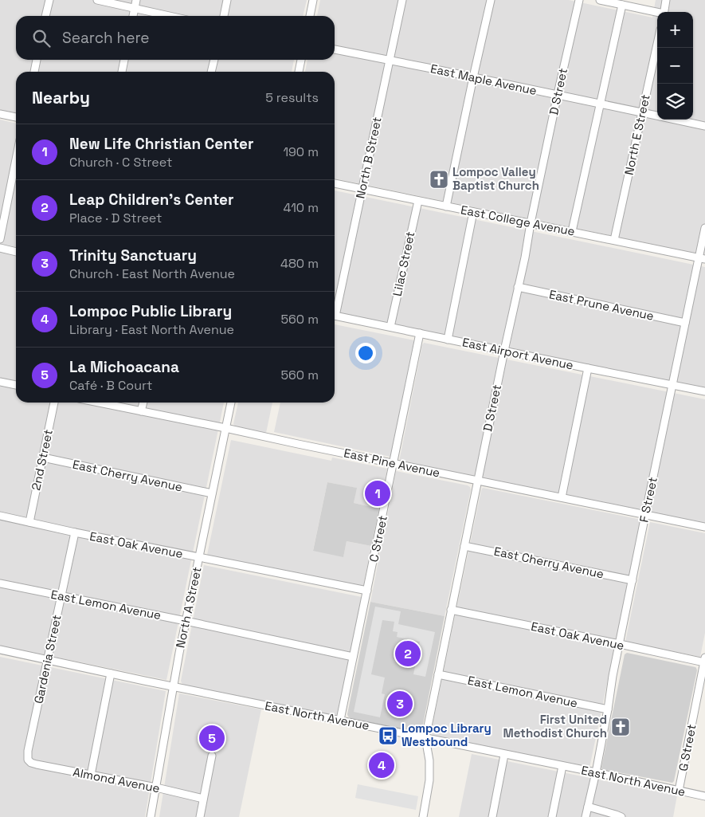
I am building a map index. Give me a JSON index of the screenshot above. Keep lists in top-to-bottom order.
{
  "streets": {
    "street": [
      "East Maple Avenue",
      "D Street",
      "North E Street",
      "North B Street",
      "East College Avenue",
      "Lilac Street",
      "East Prune Avenue",
      "East Airport Avenue",
      "2nd Street",
      "East Pine Avenue",
      "East Cherry Avenue",
      "F Street",
      "C Street",
      "East Oak Avenue",
      "East Lemon Avenue",
      "North A Street",
      "Gardenia Street",
      "East North Avenue",
      "G Street",
      "Almond Avenue"
    ]
  },
  "crossings": [
    ["East Maple Avenue", "D Street"],
    ["East Maple Avenue", "North E Street"],
    ["East Maple Avenue", "North B Street"],
    ["D Street", "East College Avenue"],
    ["D Street", "East Prune Avenue"],
    ["D Street", "East Airport Avenue"],
    ["D Street", "East Pine Avenue"],
    ["D Street", "East Cherry Avenue"],
    ["D Street", "East Oak Avenue"],
    ["D Street", "East Lemon Avenue"],
    ["D Street", "East North Avenue"],
    ["North E Street", "East College Avenue"],
    ["North B Street", "East College Avenue"],
    ["East College Avenue", "Lilac Street"],
    ["East College Avenue", "F Street"],
    ["Lilac Street", "East Airport Avenue"],
    ["East Prune Avenue", "F Street"],
    ["East Airport Avenue", "F Street"],
    ["East Airport Avenue", "C Street"],
    ["2nd Street", "East Cherry Avenue"],
    ["2nd Street", "East Oak Avenue"],
    ["East Pine Avenue", "F Street"],
    ["East Pine Avenue", "C Street"],
    ["East Pine Avenue", "North A Street"],
    ["East Cherry Avenue", "F Street"],
    ["East Cherry Avenue", "North A Street"],
    ["F Street", "East Oak Avenue"],
    ["F Street", "East Lemon Avenue"],
    ["F Street", "East North Avenue"],
    ["C Street", "East Oak Avenue"],
    ["C Street", "East Lemon Avenue"],
    ["C Street", "East North Avenue"],
    ["East Oak Avenue", "North A Street"],
    ["East Oak Avenue", "Gardenia Street"],
    ["East Oak Avenue", "G Street"],
    ["East Lemon Avenue", "North A Street"],
    ["East Lemon Avenue", "Gardenia Street"],
    ["North A Street", "East North Avenue"],
    ["North A Street", "Almond Avenue"],
    ["Gardenia Street", "East North Avenue"],
    ["Gardenia Street", "Almond Avenue"],
    ["East North Avenue", "G Street"]
  ],
  "places": {
    "church": ["Lompoc Valley Baptist Church", "First United Methodist Church"],
    "bus stop": ["Lompoc Library Westbound"]
  },
  "page": {
    "map_buttons": ["+", "−"],
    "search": "Search here",
    "heading": ["Nearby", "5 results"],
    "list": [
      {
        "mark": "1",
        "name": "New Life Christian Center",
        "note": "Church · C Street",
        "value": "190 m"
      },
      {
        "mark": "2",
        "name": "Leap Children's Center",
        "note": "Place · D Street",
        "value": "410 m"
      },
      {
        "mark": "3",
        "name": "Trinity Sanctuary",
        "note": "Church · East North Avenue",
        "value": "480 m"
      },
      {
        "mark": "4",
        "name": "Lompoc Public Library",
        "note": "Library · East North Avenue",
        "value": "560 m"
      },
      {
        "mark": "5",
        "name": "La Michoacana",
        "note": "Café · B Court",
        "value": "560 m"
      }
    ],
    "pins": [
      "1",
      "2",
      "3",
      "5",
      "4"
    ]
  }
}
